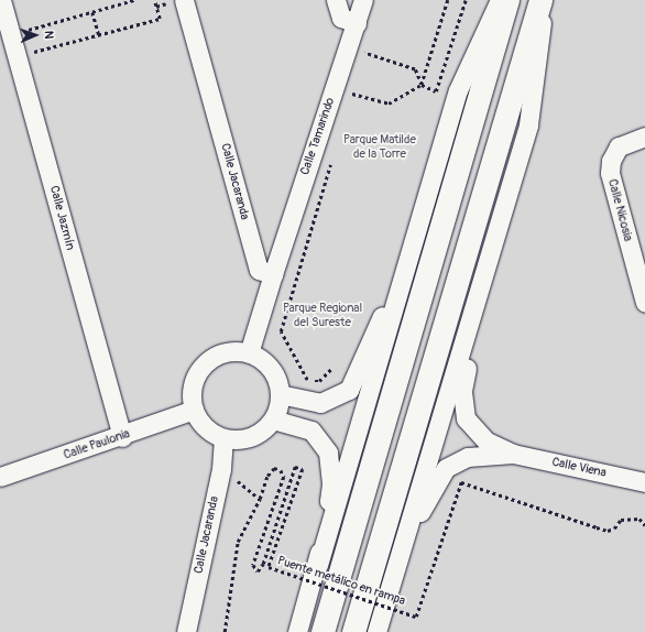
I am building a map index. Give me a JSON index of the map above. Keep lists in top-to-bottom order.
{
  "streets": {
    "street": [
      "Calle Tamarindo",
      "Calle Jacaranda",
      "Calle Nicosia",
      "Calle Jazmín",
      "Calle Paulonia",
      "Calle Viena"
    ],
    "path": ["Puente metálico en rampa"]
  },
  "crossings": [
    ["Calle Tamarindo", "Calle Jacaranda"],
    ["Calle Jacaranda", "Calle Paulonia"],
    ["Calle Jazmín", "Calle Paulonia"]
  ],
  "parks": ["Parque Matilde de la Torre", "Parque Regional del Sureste"],
  "north": "right"
}
